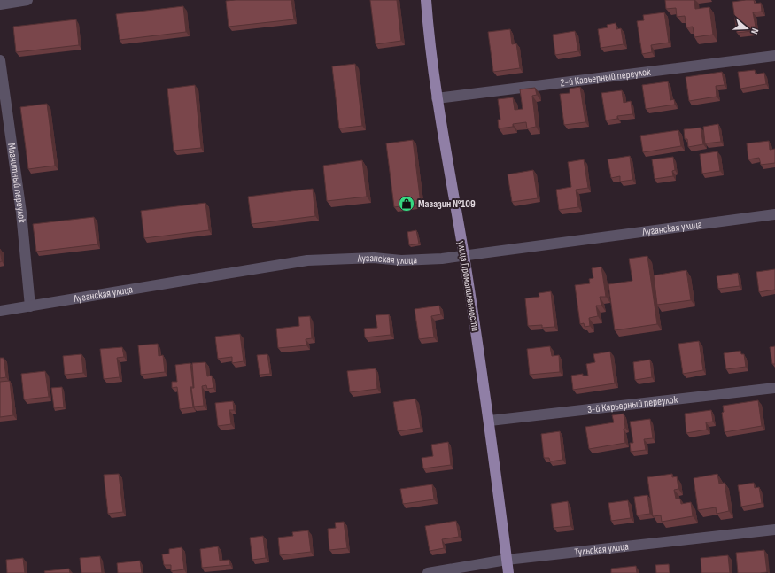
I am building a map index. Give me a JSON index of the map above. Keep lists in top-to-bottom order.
{
  "streets": {
    "main road": ["улица Промышленности"],
    "street": [
      "2-й Карьерный переулок",
      "Магнитный переулок",
      "Луганская улица",
      "3-й Карьерный переулок",
      "Тульская улица"
    ]
  },
  "crossings": [
    ["2-й Карьерный переулок", "улица Промышленности"],
    ["Магнитный переулок", "Луганская улица"],
    ["Луганская улица", "улица Промышленности"],
    ["улица Промышленности", "3-й Карьерный переулок"],
    ["улица Промышленности", "Тульская улица"]
  ],
  "places": {
    "shop": ["Магазин №109"]
  },
  "north": "right"
}
